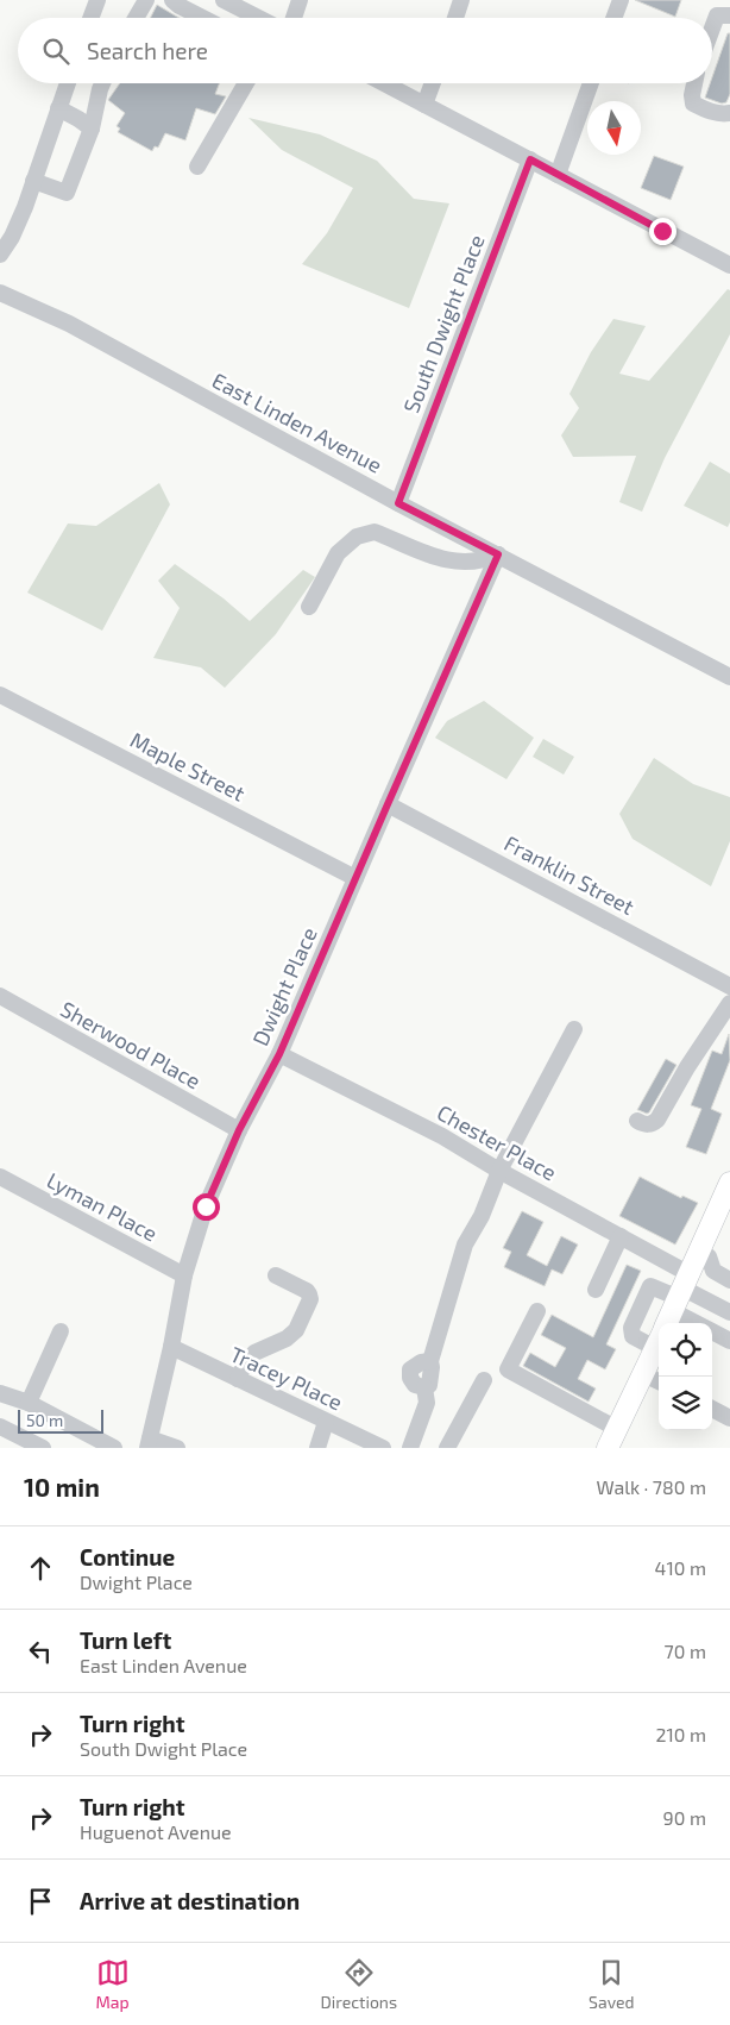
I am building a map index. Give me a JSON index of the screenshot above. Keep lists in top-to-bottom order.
{
  "streets": {
    "street": [
      "South Dwight Place",
      "East Linden Avenue",
      "Maple Street",
      "Franklin Street",
      "Dwight Place",
      "Sherwood Place",
      "Chester Place",
      "Lyman Place",
      "Tracey Place"
    ]
  },
  "crossings": [
    ["South Dwight Place", "East Linden Avenue"],
    ["East Linden Avenue", "Dwight Place"],
    ["Maple Street", "Dwight Place"],
    ["Franklin Street", "Dwight Place"],
    ["Dwight Place", "Sherwood Place"],
    ["Dwight Place", "Chester Place"],
    ["Dwight Place", "Lyman Place"],
    ["Dwight Place", "Tracey Place"]
  ],
  "scale_bar": "50 m",
  "north": "bottom",
  "page": {
    "search": "Search here",
    "scale": "50 m",
    "heading": ["10 min", "Walk · 780 m"],
    "list": [
      ["Continue", "Dwight Place", "410 m"],
      ["Turn left", "East Linden Avenue", "70 m"],
      ["Turn right", "South Dwight Place", "210 m"],
      ["Turn right", "Huguenot Avenue", "90 m"],
      "Arrive at destination"
    ],
    "nav": ["Map", "Directions", "Saved"]
  }
}
